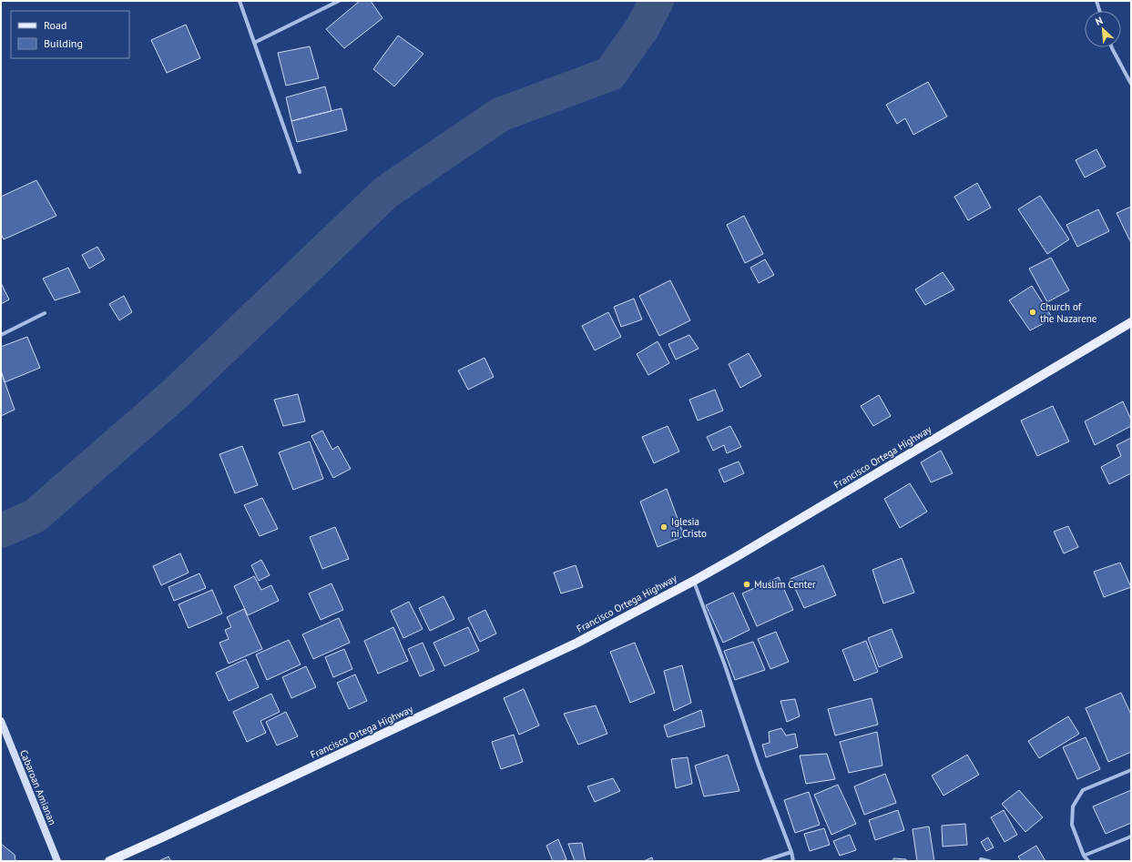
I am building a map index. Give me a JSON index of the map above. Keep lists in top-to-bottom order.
{
  "streets": {
    "main road": ["Francisco Ortega Highway"],
    "street": ["Cabaroan Amianan"]
  },
  "places": ["Church of the Nazarene", "Iglesia ni Cristo", "Muslim Center"],
  "legend": ["Road", "Building"],
  "north": "top left"
}
